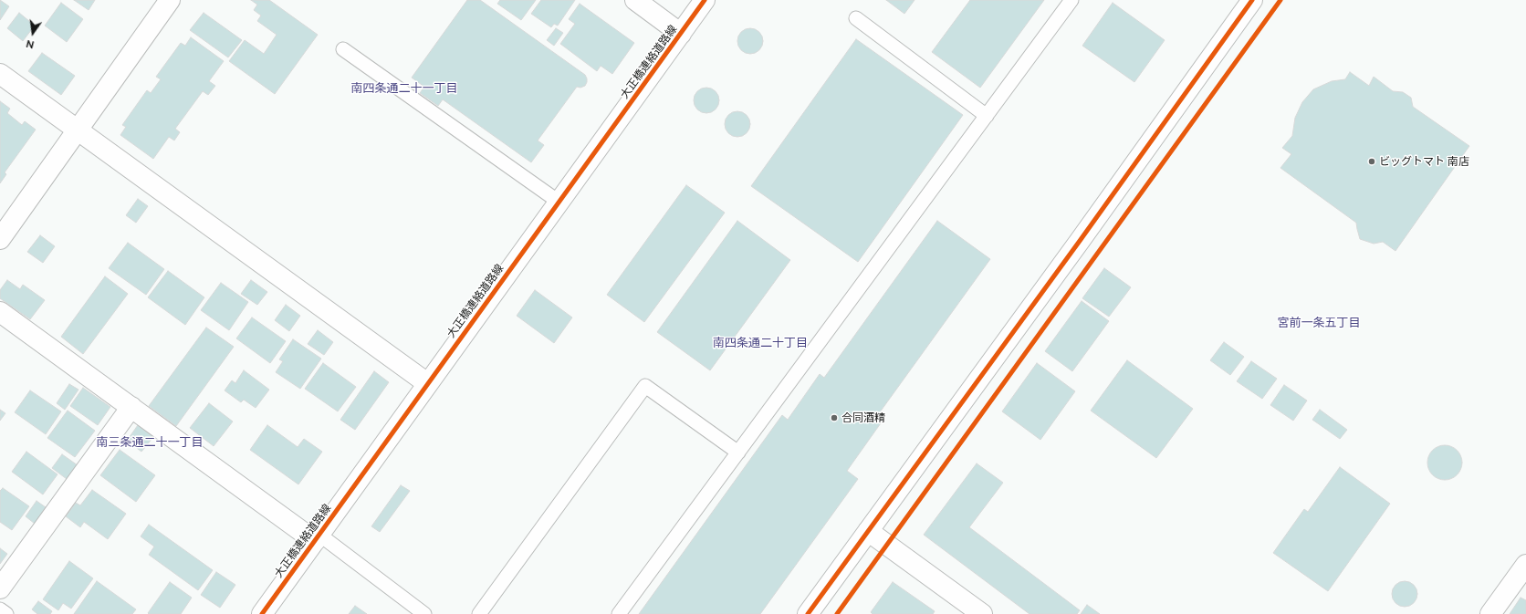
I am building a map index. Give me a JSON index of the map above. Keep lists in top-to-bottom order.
{
  "streets": {
    "street": ["大正橋連絡道路線"]
  },
  "districts": [
    "南四条通二十一丁目",
    "宮前一条五丁目",
    "南四条通二十丁目",
    "南三条通二十一丁目"
  ],
  "places": ["ビッグトマト 南店", "合同酒精"],
  "north": "bottom"
}
